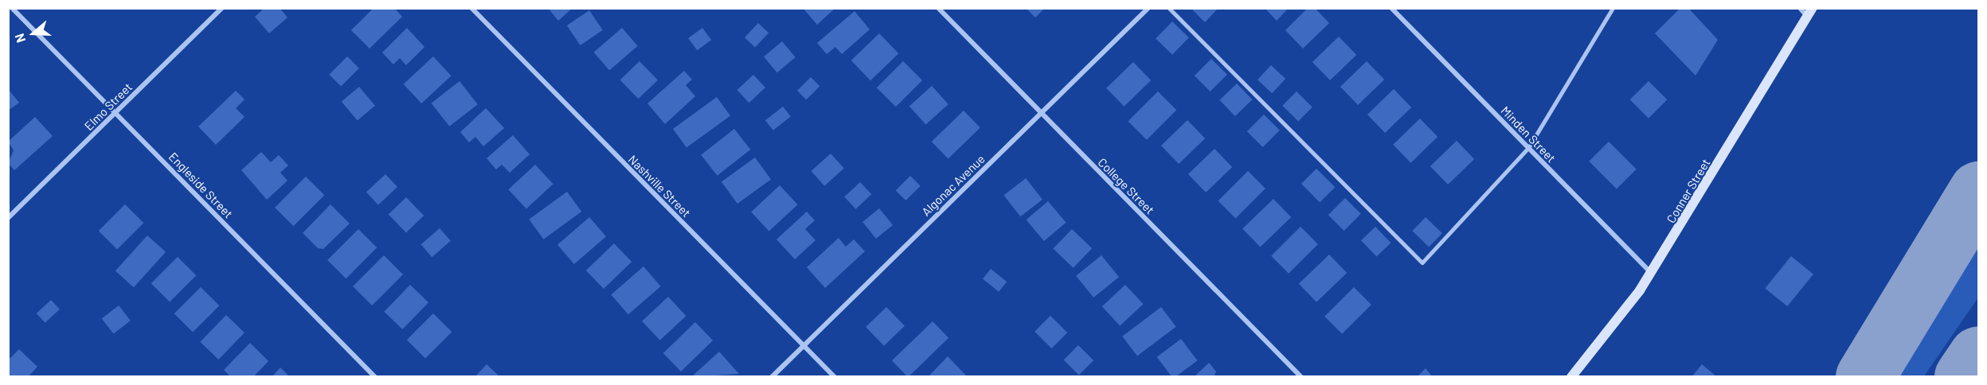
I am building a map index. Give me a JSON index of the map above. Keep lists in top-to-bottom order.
{
  "streets": {
    "main road": ["Conner Street"],
    "street": [
      "Elmo Street",
      "Minden Street",
      "Engleside Street",
      "Algonac Avenue",
      "Nashville Street",
      "College Street"
    ]
  },
  "crossings": [
    ["Elmo Street", "Engleside Street"],
    ["Minden Street", "Conner Street"],
    ["Algonac Avenue", "Nashville Street"],
    ["Algonac Avenue", "College Street"]
  ],
  "north": "left"
}
